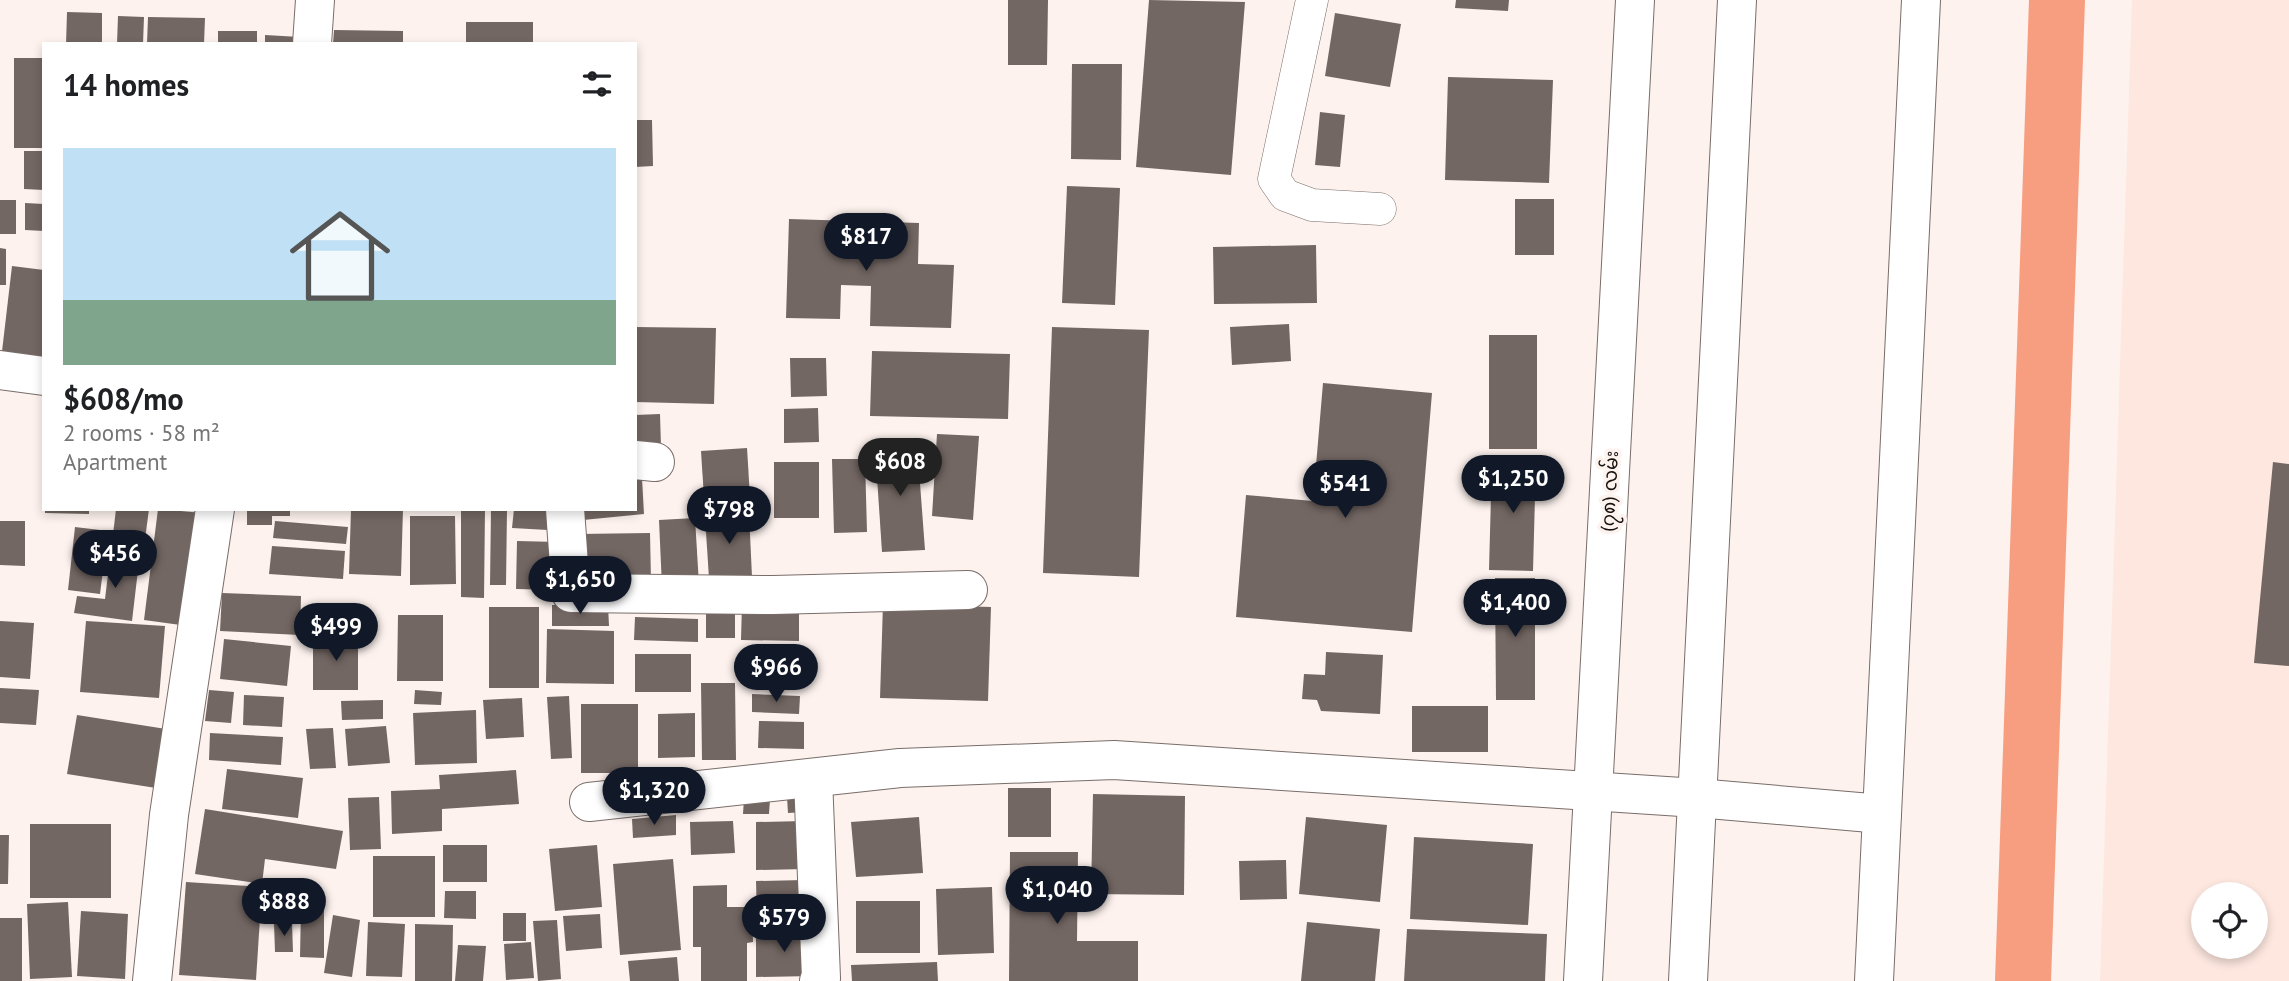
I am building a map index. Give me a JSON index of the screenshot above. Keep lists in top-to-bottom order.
{
  "streets": {
    "street": ["(၇၈) လမ်း"]
  },
  "page": {
    "heading": "14 homes",
    "list": [
      {
        "name": "$608/mo",
        "note": "2 rooms · 58 m² · Apartment"
      }
    ],
    "price": [
      "$817",
      "$608",
      "$1,250",
      "$541",
      "$798",
      "$456",
      "$1,650",
      "$1,400",
      "$499",
      "$966",
      "$1,320",
      "$1,040",
      "$888",
      "$579"
    ]
  }
}
